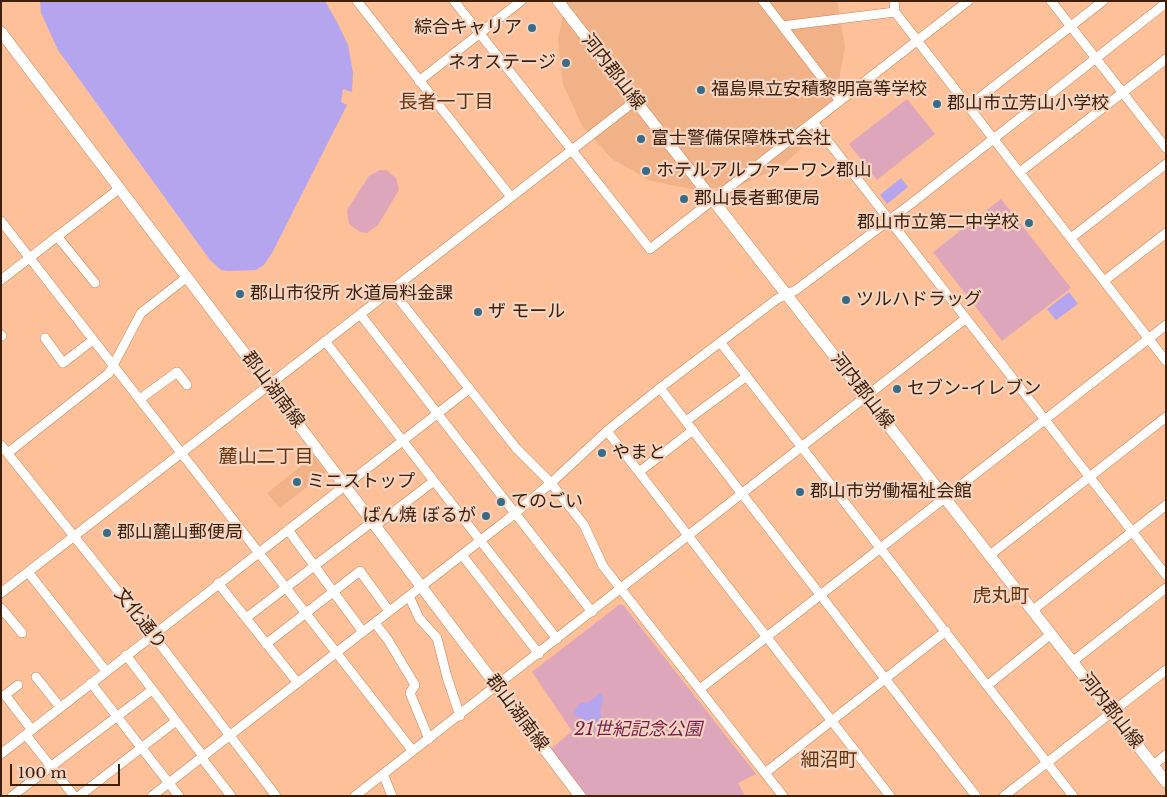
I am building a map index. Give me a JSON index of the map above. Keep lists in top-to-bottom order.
{
  "streets": {
    "main road": ["河内郡山線", "郡山湖南線"],
    "street": ["文化通り"]
  },
  "districts": [
    "長者一丁目",
    "麓山二丁目",
    "虎丸町",
    "細沼町"
  ],
  "parks": ["21世紀記念公園"],
  "places": [
    "綜合キャリア",
    "ネオステージ",
    "福島県立安積黎明高等学校",
    "郡山市立芳山小学校",
    "富士警備保障株式会社",
    "ホテルアルファーワン郡山",
    "郡山長者郵便局",
    "郡山市立第二中学校",
    "郡山市役所 水道局料金課",
    "ツルハドラッグ",
    "ザ モール",
    "セブン-イレブン",
    "やまと",
    "ミニストップ",
    "郡山市労働福祉会館",
    "てのごい",
    "ばん焼 ぼるが",
    "郡山麓山郵便局"
  ],
  "scale_bar": "100 m"
}
